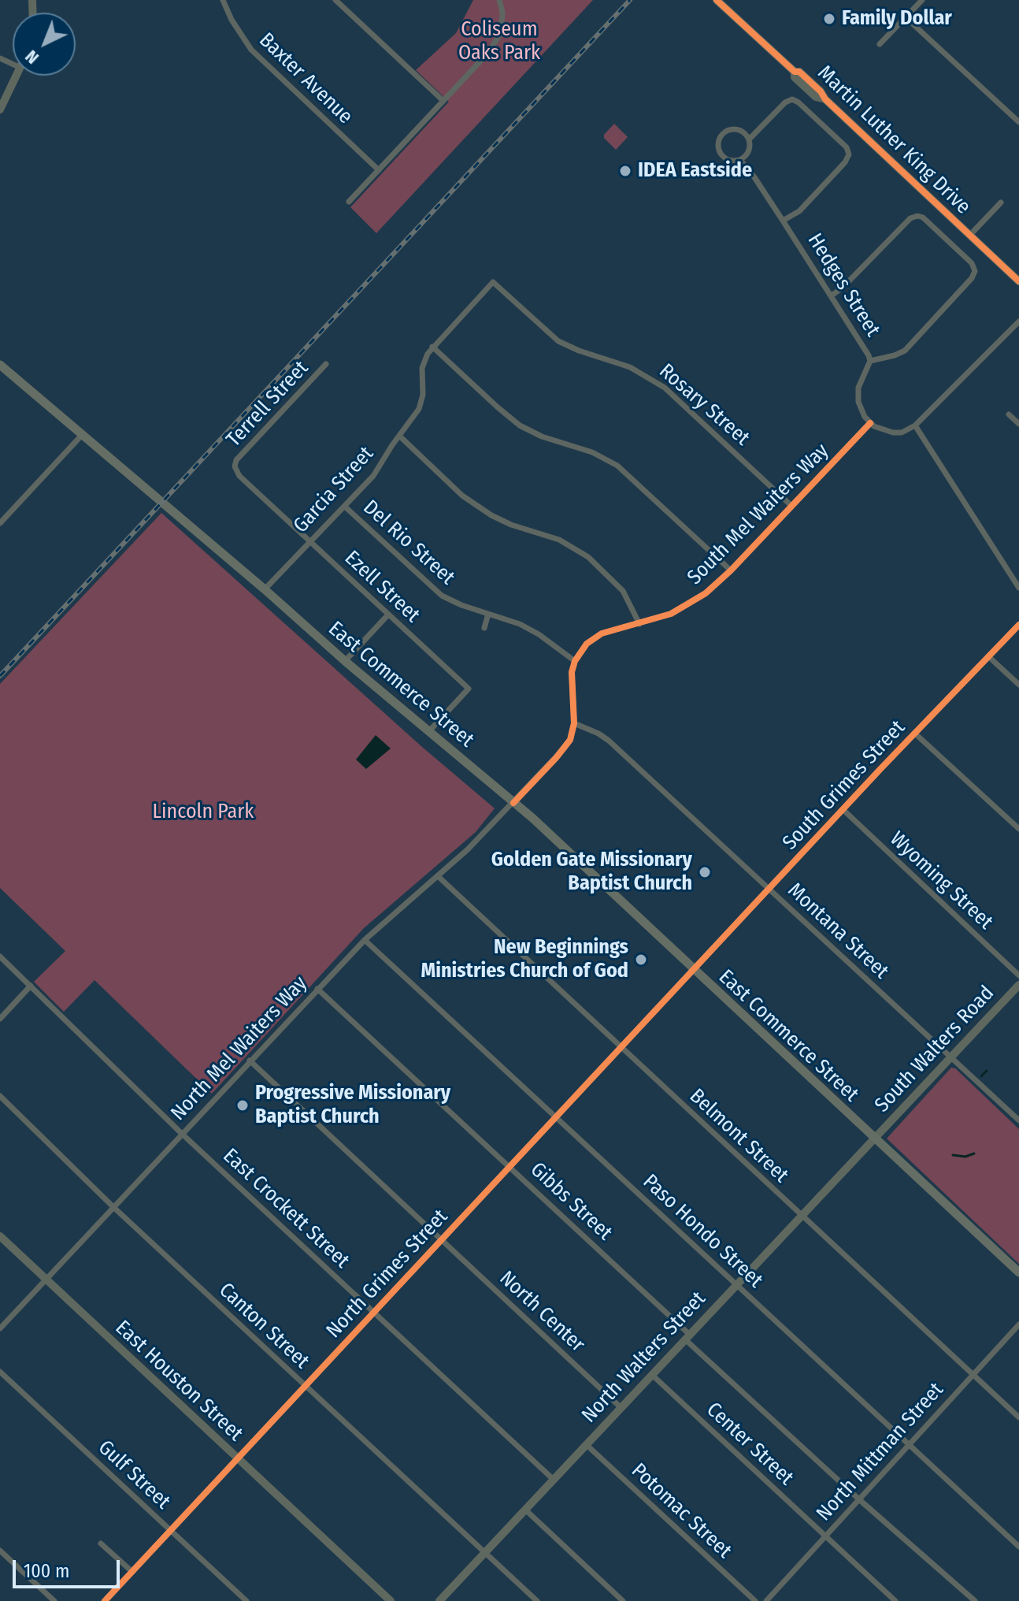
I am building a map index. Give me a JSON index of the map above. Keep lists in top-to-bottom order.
{
  "streets": {
    "main road": [
      "Martin Luther King Drive",
      "East Commerce Street",
      "South Walters Road",
      "North Walters Street",
      "East Houston Street"
    ],
    "street": [
      "Baxter Avenue",
      "Hedges Street",
      "Terrell Street",
      "Rosary Street",
      "Garcia Street",
      "South Mel Waiters Way",
      "Del Rio Street",
      "Ezell Street",
      "South Grimes Street",
      "Wyoming Street",
      "Montana Street",
      "North Mel Waiters Way",
      "Belmont Street",
      "Gibbs Street",
      "East Crockett Street",
      "Paso Hondo Street",
      "North Grimes Street",
      "North Center",
      "Canton Street",
      "Center Street",
      "North Mittman Street",
      "Gulf Street",
      "Potomac Street"
    ]
  },
  "crossings": [
    ["Hedges Street", "South Mel Waiters Way"],
    ["Terrell Street", "Ezell Street"],
    ["Rosary Street", "Garcia Street"],
    ["Rosary Street", "South Mel Waiters Way"],
    ["Garcia Street", "Del Rio Street"],
    ["Garcia Street", "Ezell Street"],
    ["Garcia Street", "East Commerce Street"],
    ["South Mel Waiters Way", "Del Rio Street"],
    ["Ezell Street", "East Commerce Street"],
    ["East Commerce Street", "South Grimes Street"],
    ["East Commerce Street", "North Mel Waiters Way"],
    ["East Commerce Street", "South Walters Road"],
    ["East Commerce Street", "North Grimes Street"],
    ["East Commerce Street", "North Walters Street"],
    ["South Grimes Street", "Wyoming Street"],
    ["South Grimes Street", "Montana Street"],
    ["South Grimes Street", "North Grimes Street"],
    ["Montana Street", "South Walters Road"],
    ["North Mel Waiters Way", "Belmont Street"],
    ["North Mel Waiters Way", "Gibbs Street"],
    ["North Mel Waiters Way", "East Crockett Street"],
    ["North Mel Waiters Way", "Paso Hondo Street"],
    ["North Mel Waiters Way", "Canton Street"],
    ["North Mel Waiters Way", "East Houston Street"],
    ["South Walters Road", "North Walters Street"],
    ["Belmont Street", "North Grimes Street"],
    ["Belmont Street", "North Walters Street"],
    ["Belmont Street", "North Mittman Street"],
    ["Gibbs Street", "North Grimes Street"],
    ["Gibbs Street", "North Walters Street"],
    ["Gibbs Street", "North Mittman Street"],
    ["East Crockett Street", "North Grimes Street"],
    ["East Crockett Street", "North Walters Street"],
    ["Paso Hondo Street", "North Grimes Street"],
    ["Paso Hondo Street", "North Walters Street"],
    ["Paso Hondo Street", "North Mittman Street"],
    ["North Grimes Street", "North Center"],
    ["North Grimes Street", "Canton Street"],
    ["North Grimes Street", "East Houston Street"],
    ["North Grimes Street", "Gulf Street"],
    ["North Center", "North Walters Street"],
    ["Canton Street", "North Walters Street"],
    ["North Walters Street", "Center Street"],
    ["North Walters Street", "Potomac Street"],
    ["Center Street", "North Mittman Street"]
  ],
  "parks": ["Coliseum Oaks Park", "Lincoln Park"],
  "places": [
    "Family Dollar",
    "IDEA Eastside",
    "Golden Gate Missionary Baptist Church",
    "New Beginnings Ministries Church of God",
    "Progressive Missionary Baptist Church"
  ],
  "scale_bar": "100 m",
  "north": "bottom left"
}
